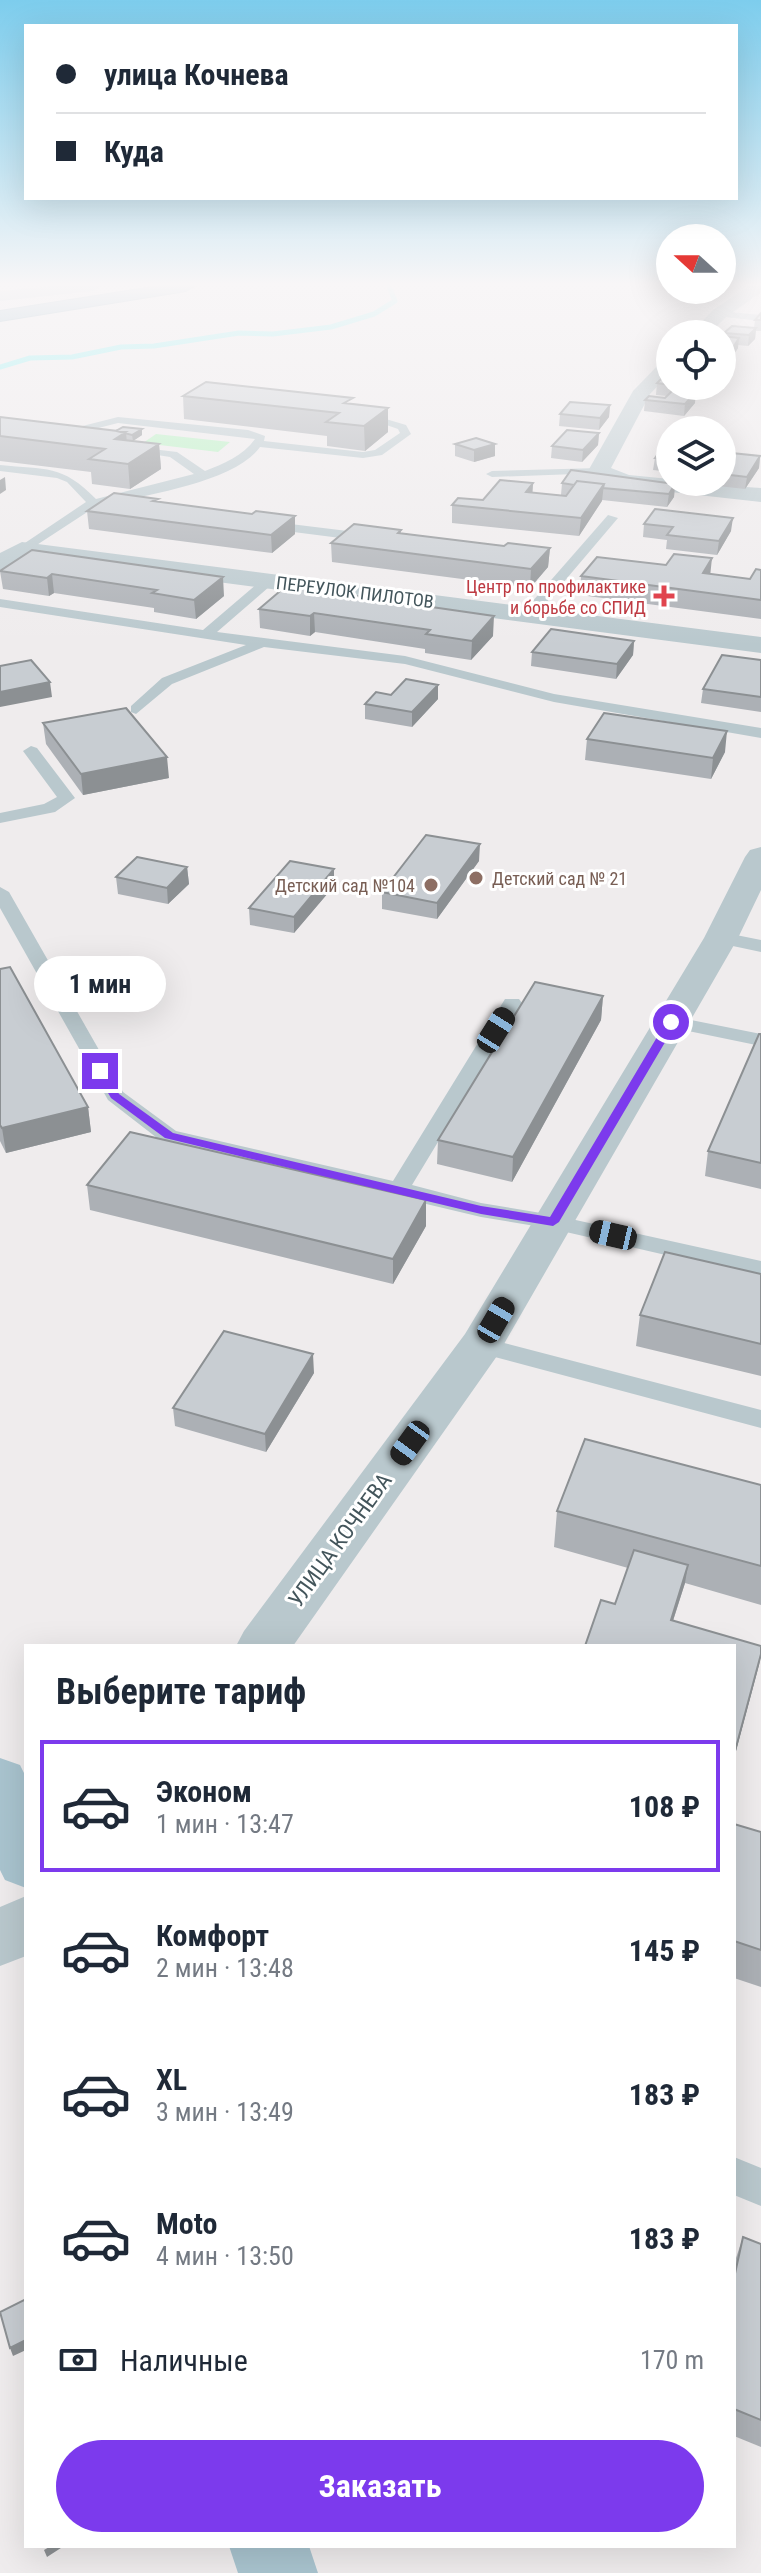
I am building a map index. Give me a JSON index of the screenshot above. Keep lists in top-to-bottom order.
{
  "streets": {
    "street": ["ПЕРЕУЛОК ПИЛОТОВ", "УЛИЦА КОЧНЕВА"]
  },
  "places": {
    "health": ["Центр по профилактике и борьбе со СПИД"],
    "other": ["Детский сад № 21", "Детский сад №104"]
  },
  "north": "left",
  "page": {
    "banner": ["улица Кочнева", "Куда"],
    "bubble": "1 мин",
    "heading": "Выберите тариф",
    "list": [
      {
        "name": "Эконом",
        "note": "1 мин · 13:47",
        "value": "108 ₽"
      },
      {
        "name": "Комфорт",
        "note": "2 мин · 13:48",
        "value": "145 ₽"
      },
      {
        "name": "XL",
        "note": "3 мин · 13:49",
        "value": "183 ₽"
      },
      {
        "name": "Moto",
        "note": "4 мин · 13:50",
        "value": "183 ₽"
      }
    ],
    "pay": ["Наличные", "170 m"],
    "buttons": "Заказать"
  }
}
